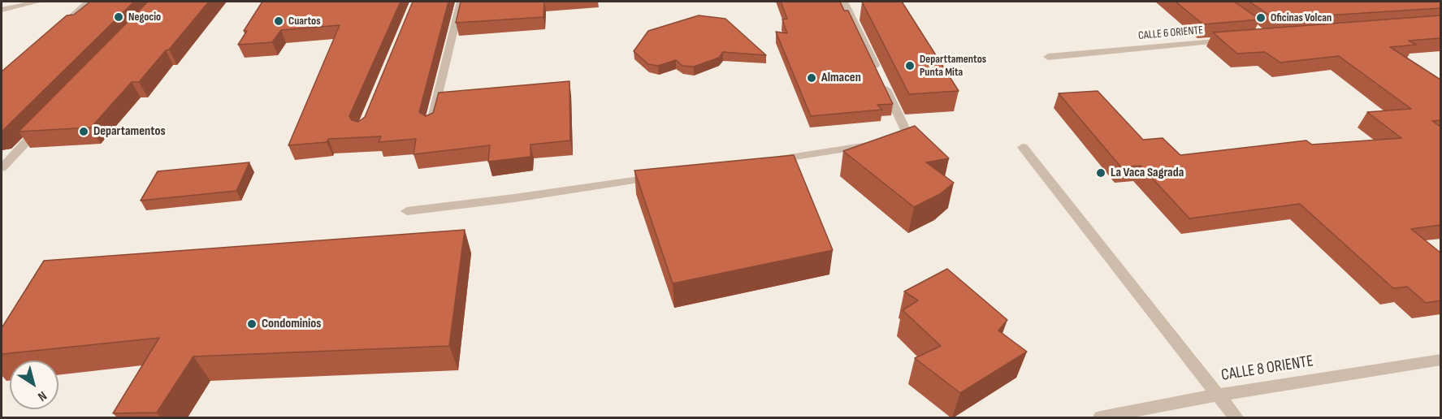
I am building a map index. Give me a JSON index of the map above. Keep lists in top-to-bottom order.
{
  "streets": {
    "street": ["CALLE 6 ORIENTE", "CALLE 8 ORIENTE"]
  },
  "places": [
    "Negocio",
    "Oficinas Volcan",
    "Cuartos",
    "Departtamentos Punta Mita",
    "Almacen",
    "Departamentos",
    "La Vaca Sagrada",
    "Condominios"
  ],
  "north": "bottom right"
}
